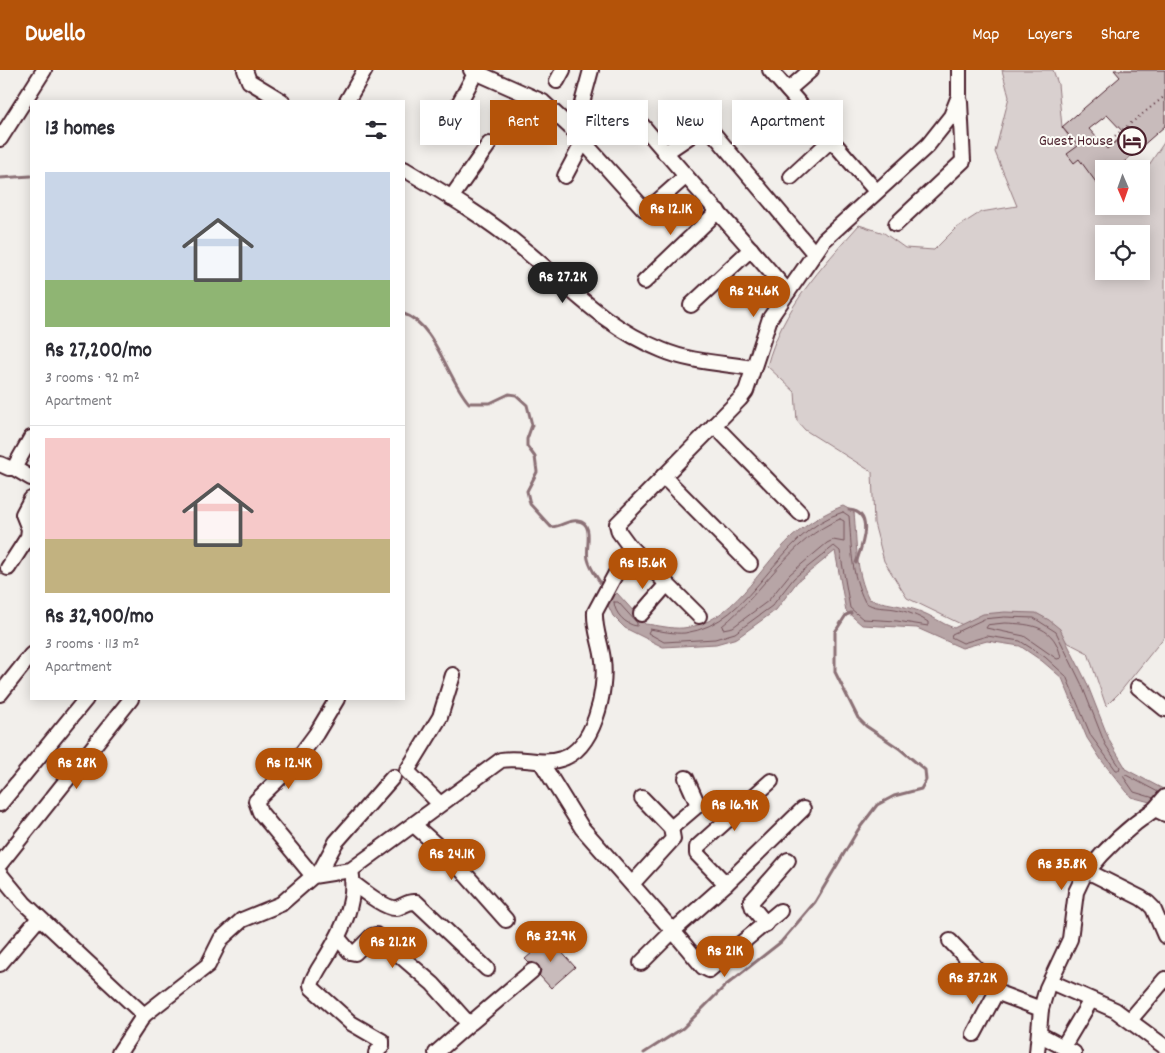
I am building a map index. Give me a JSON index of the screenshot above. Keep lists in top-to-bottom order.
{
  "places": {
    "hotel": ["Guest House"]
  },
  "north": "bottom",
  "page": {
    "header": "Dwello",
    "nav": ["Map", "Layers", "Share"],
    "chip": [
      "Buy",
      "Rent",
      "Filters",
      "New",
      "Apartment"
    ],
    "heading": "13 homes",
    "list": [
      {
        "name": "Rs 27,200/mo",
        "note": "3 rooms · 92 m² · Apartment"
      },
      {
        "name": "Rs 32,900/mo",
        "note": "3 rooms · 113 m² · Apartment"
      }
    ],
    "price": [
      "Rs 12.1K",
      "Rs 27.2K",
      "Rs 24.6K",
      "Rs 15.6K",
      "Rs 28K",
      "Rs 12.4K",
      "Rs 16.9K",
      "Rs 24.1K",
      "Rs 35.8K",
      "Rs 32.9K",
      "Rs 21.2K",
      "Rs 21K",
      "Rs 37.2K"
    ]
  }
}
